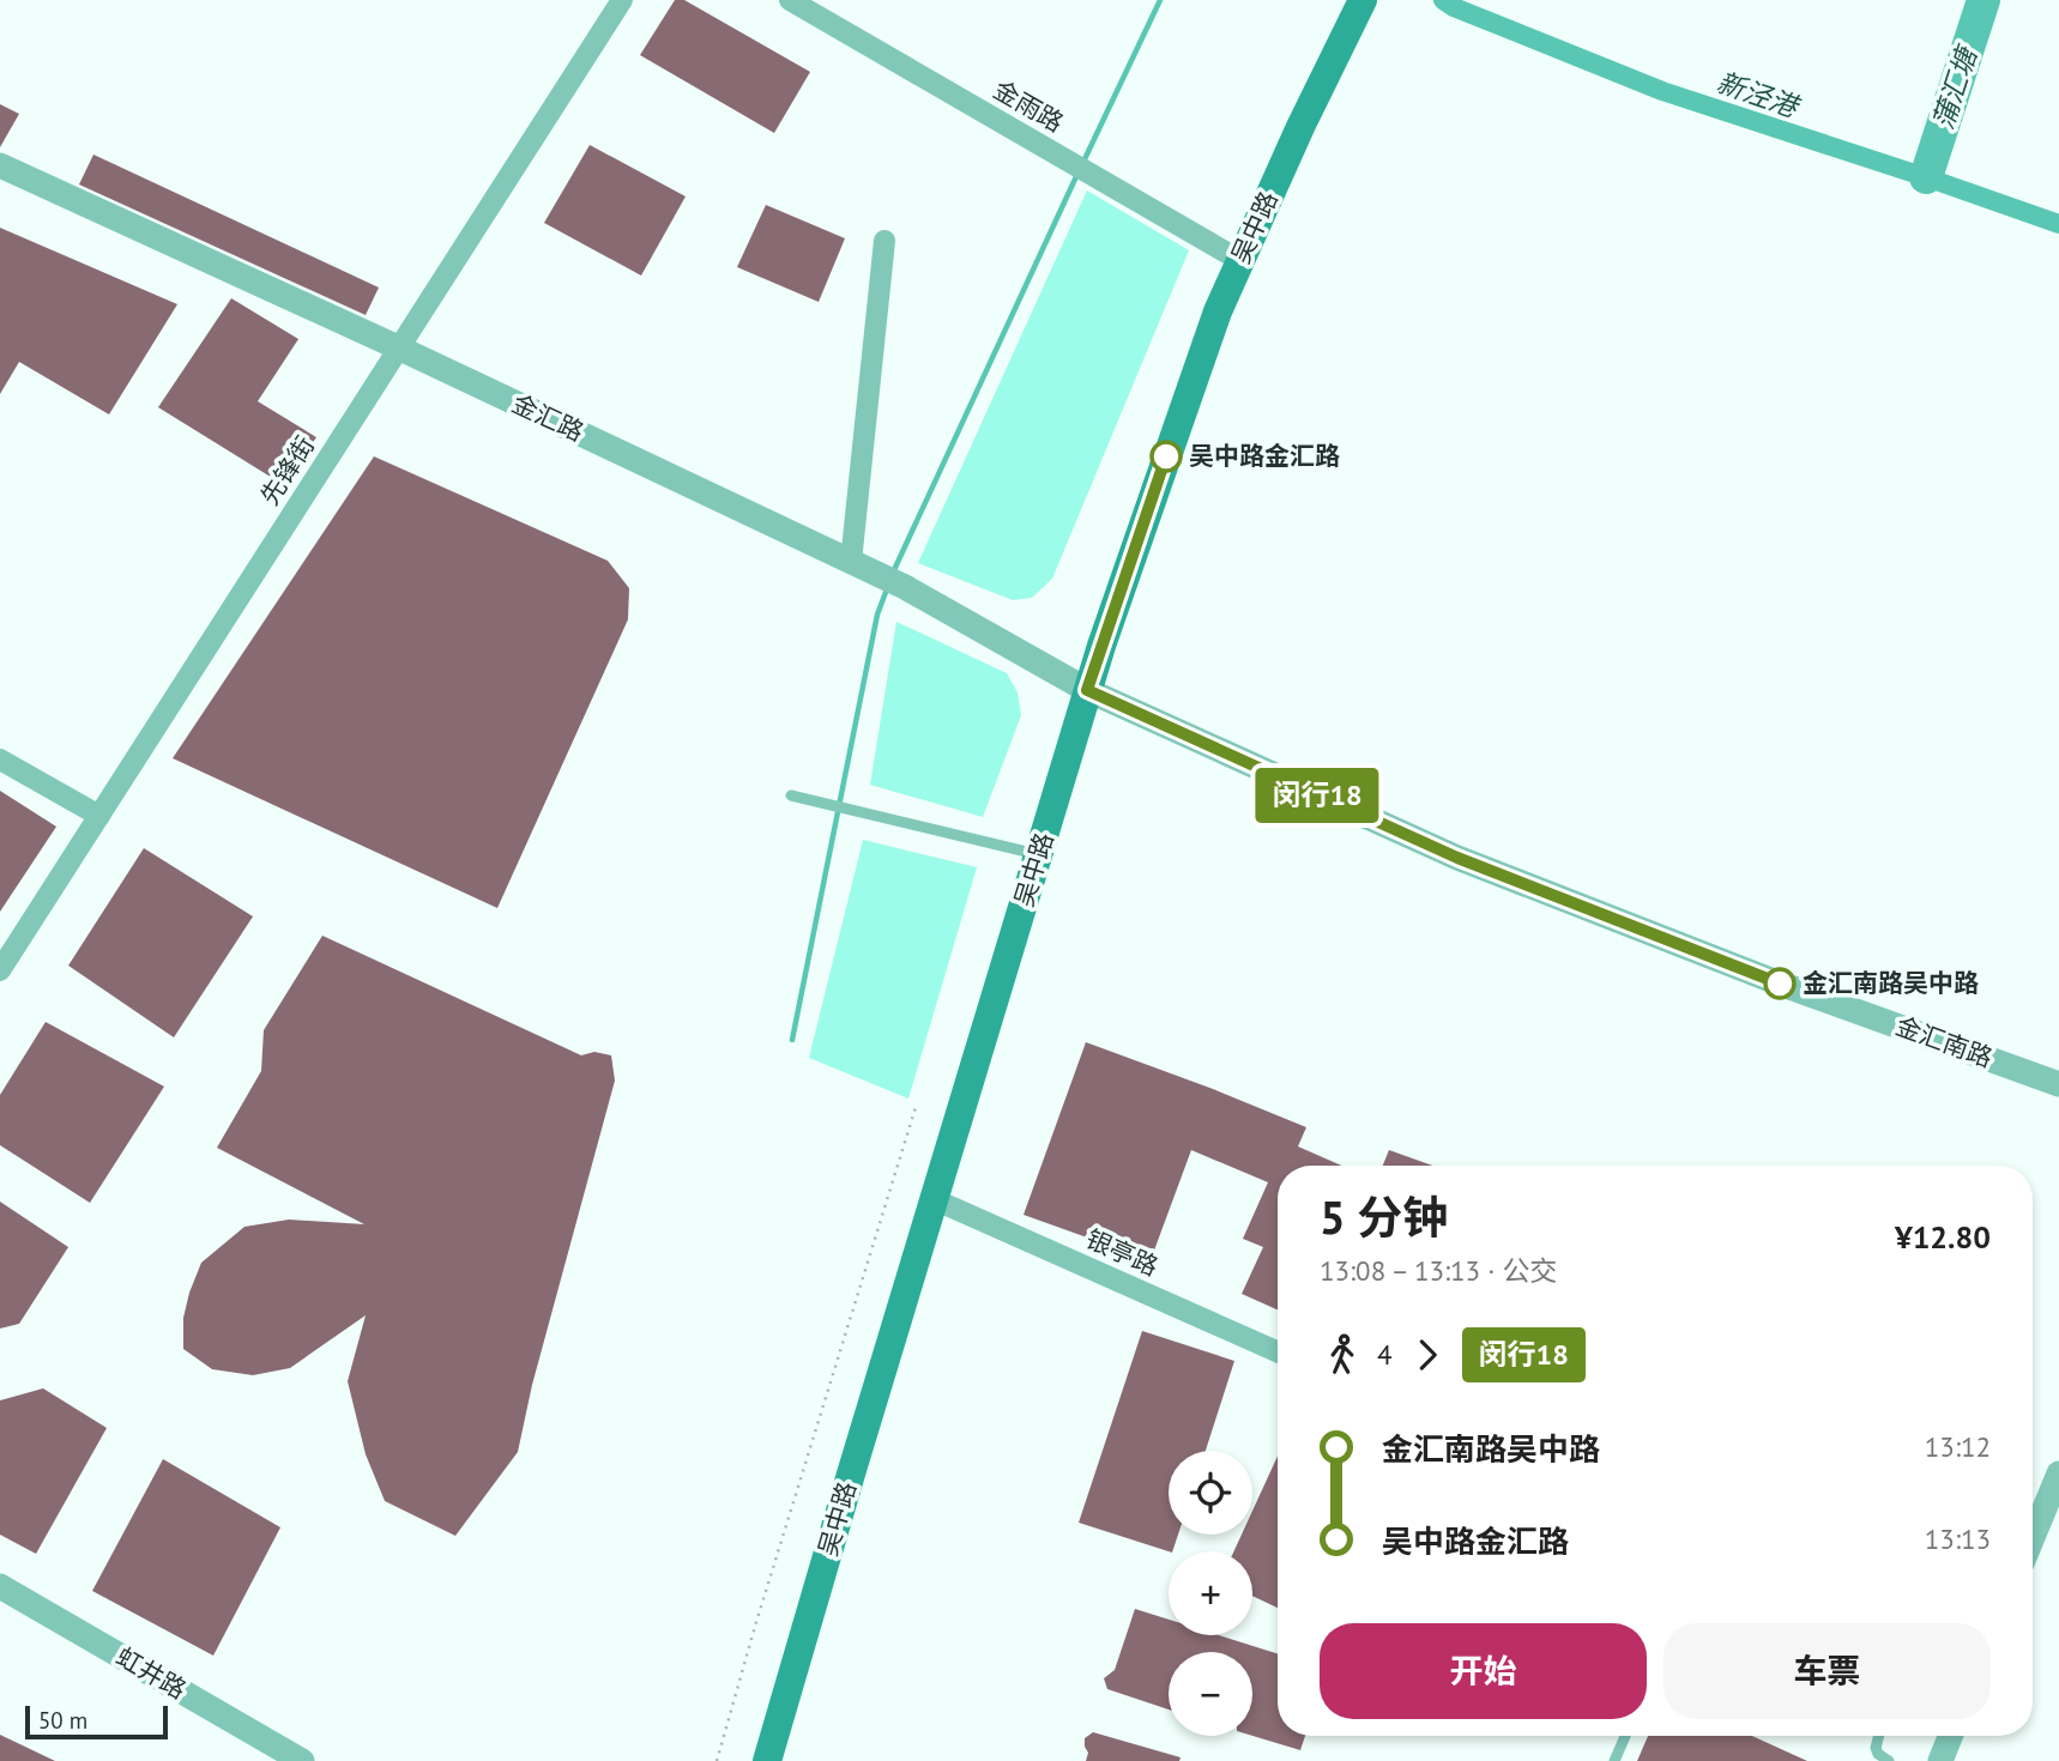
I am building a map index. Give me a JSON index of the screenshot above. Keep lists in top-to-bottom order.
{
  "streets": {
    "main road": ["吴中路"],
    "street": [
      "金雨路",
      "金汇路",
      "先锋街",
      "金汇南路",
      "银亭路",
      "虹井路"
    ]
  },
  "crossings": [
    ["金雨路", "吴中路"],
    ["吴中路", "金汇路"],
    ["吴中路", "金汇南路"],
    ["吴中路", "银亭路"],
    ["金汇路", "先锋街"],
    ["金汇路", "金汇南路"]
  ],
  "water": ["蒲汇塘", "新泾港"],
  "places": ["吴中路金汇路", "金汇南路吴中路"],
  "lines": ["bus line 闵行18"],
  "scale_bar": "50 m",
  "page": {
    "on_map": "闵行18",
    "heading": ["5 分钟", "13:08 – 13:13 · 公交", "¥12.80"],
    "legs": ["4", "闵行18"],
    "list": [
      {
        "name": "金汇南路吴中路",
        "value": "13:12"
      },
      {
        "name": "吴中路金汇路",
        "value": "13:13"
      }
    ],
    "map_buttons": ["+", "−"],
    "buttons": ["开始", "车票"],
    "scale": "50 m"
  }
}
